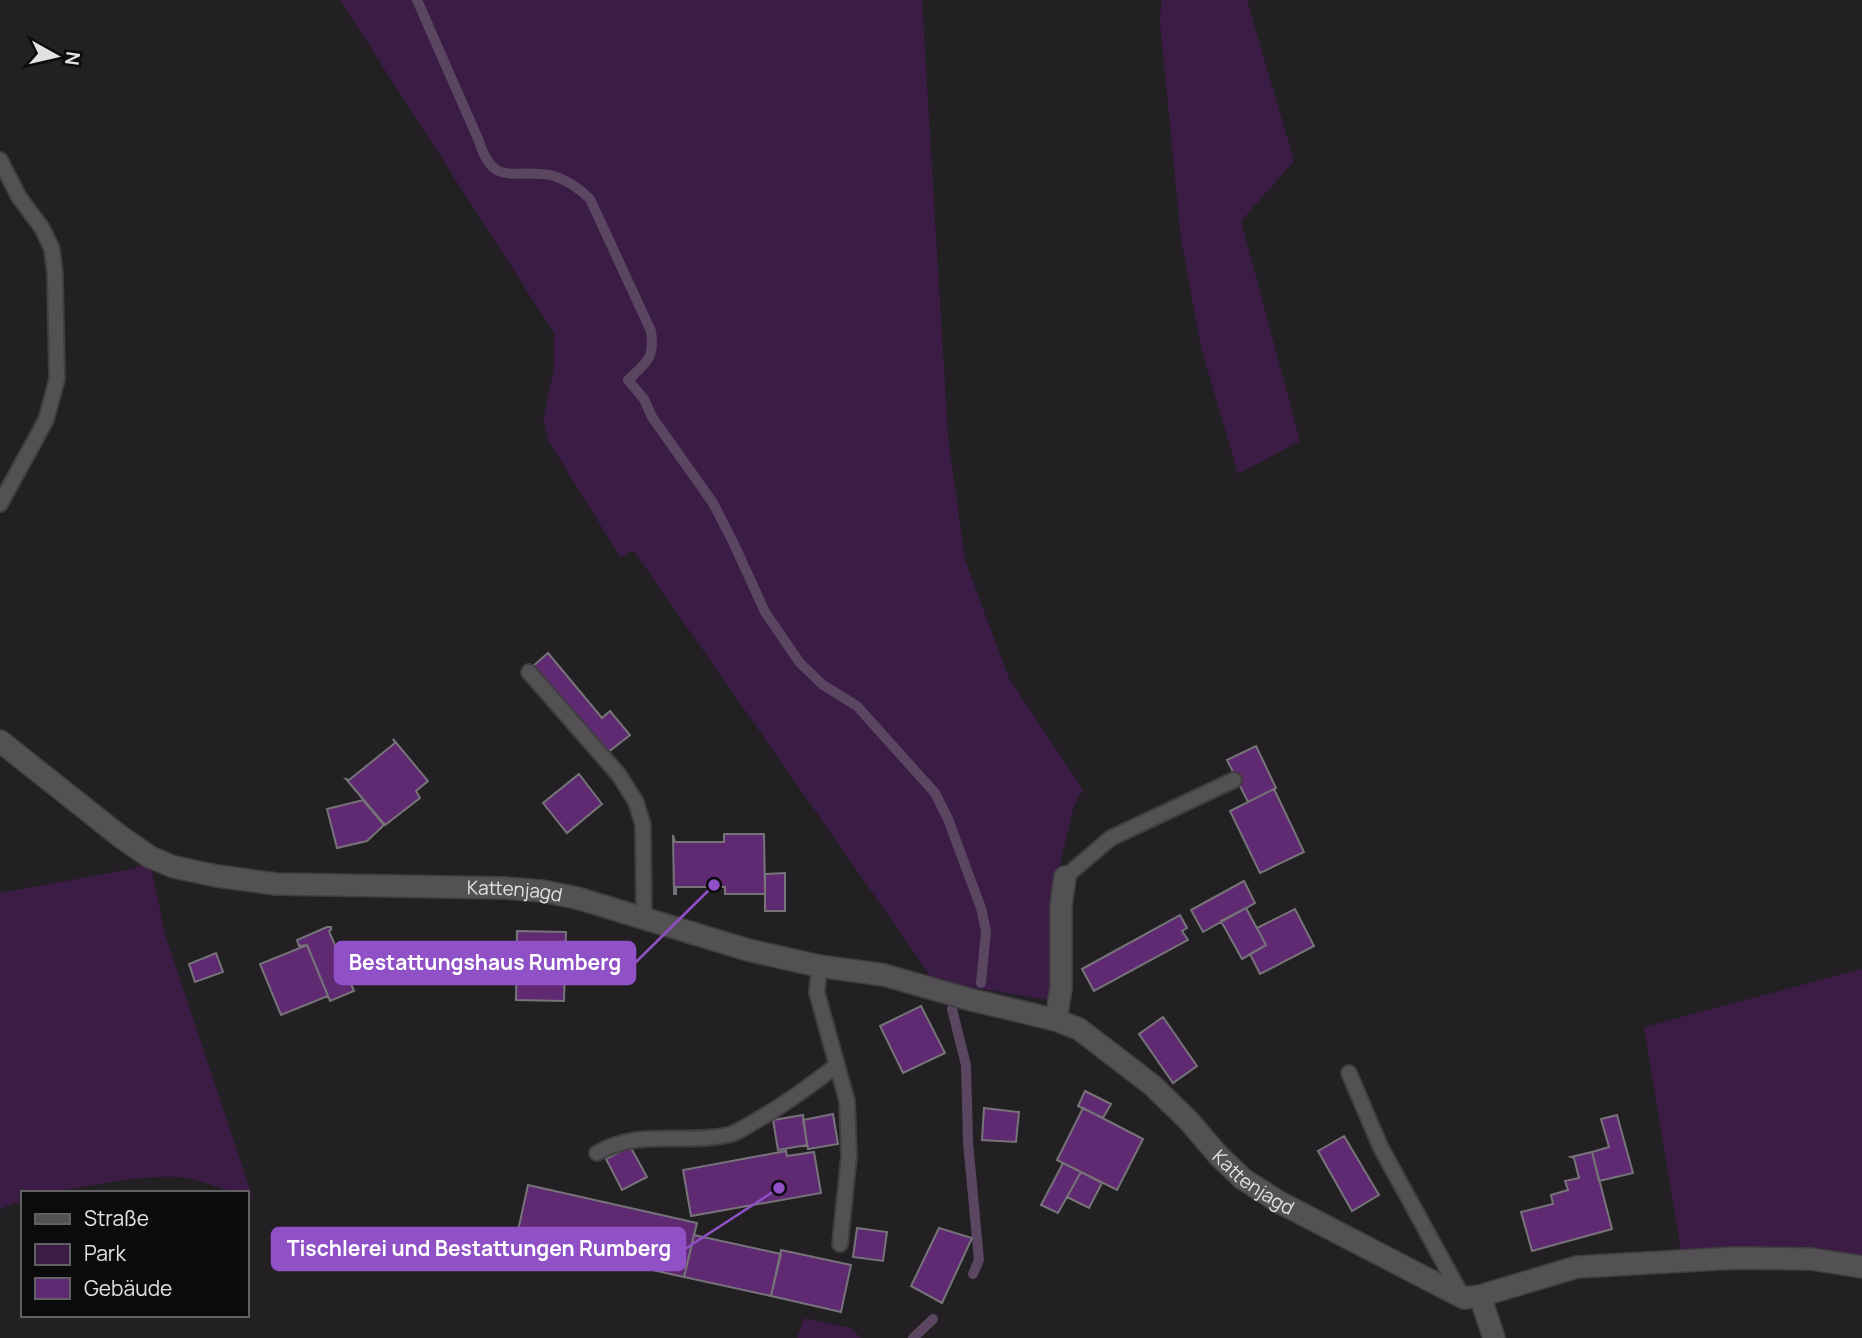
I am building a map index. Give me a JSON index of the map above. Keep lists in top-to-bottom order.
{
  "streets": {
    "street": ["Kattenjagd"]
  },
  "places": ["Bestattungshaus Rumberg", "Tischlerei und Bestattungen Rumberg"],
  "legend": ["Straße", "Park", "Gebäude"],
  "north": "right"
}
